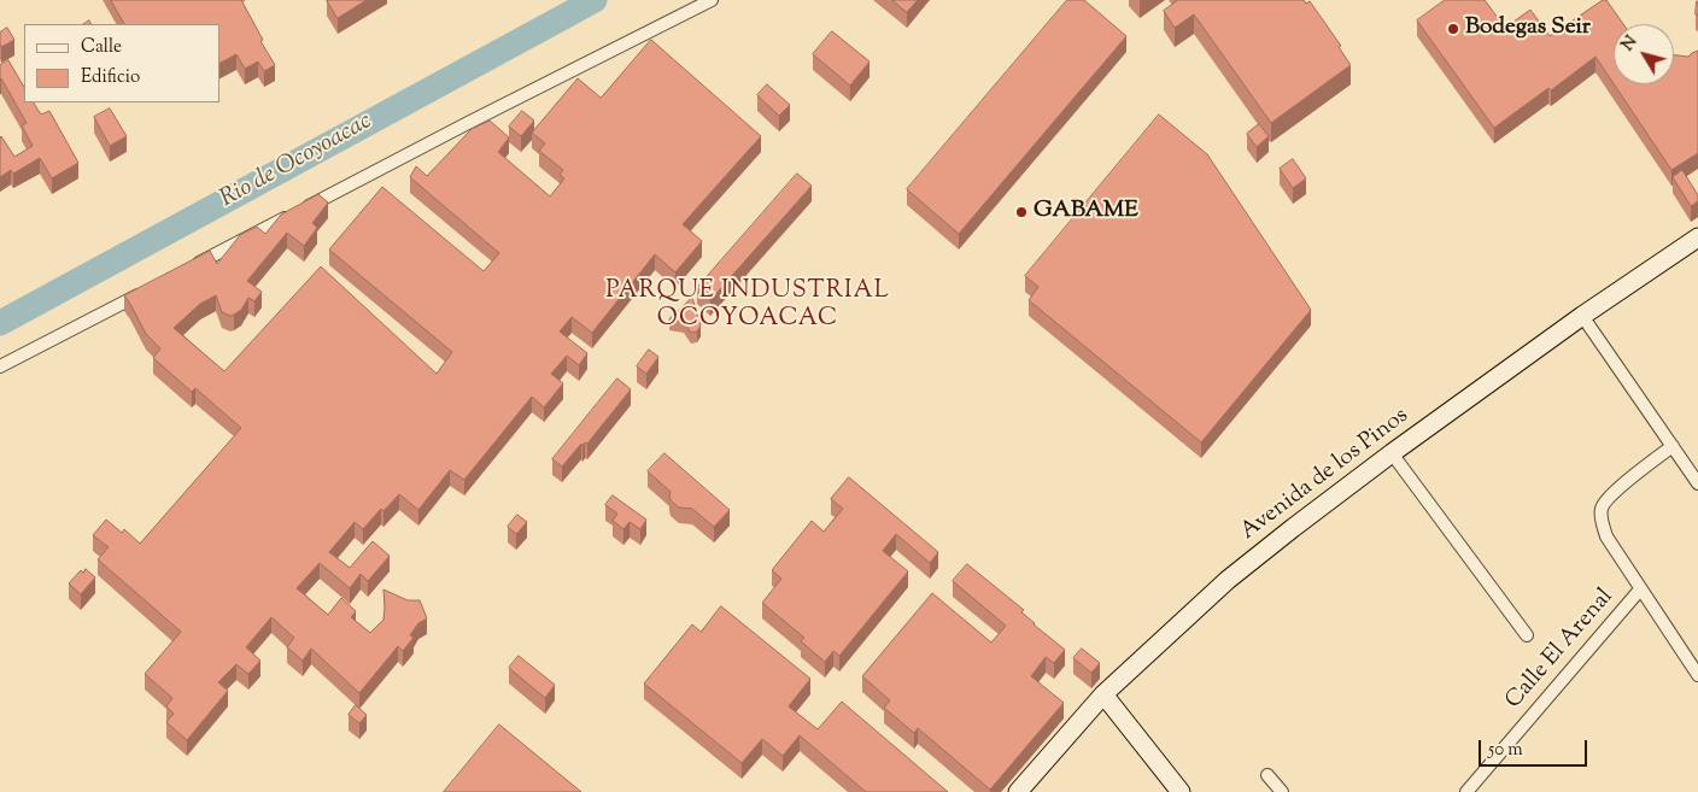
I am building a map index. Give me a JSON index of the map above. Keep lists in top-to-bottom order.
{
  "streets": {
    "street": ["Avenida de los Pinos", "Calle El Arenal"]
  },
  "districts": ["PARQUE INDUSTRIAL OCOYOACAC"],
  "water": ["Rio de Ocoyoacac"],
  "places": ["Bodegas Seir", "GABAME"],
  "legend": ["Calle", "Edificio"],
  "scale_bar": "50 m",
  "north": "top left"
}
